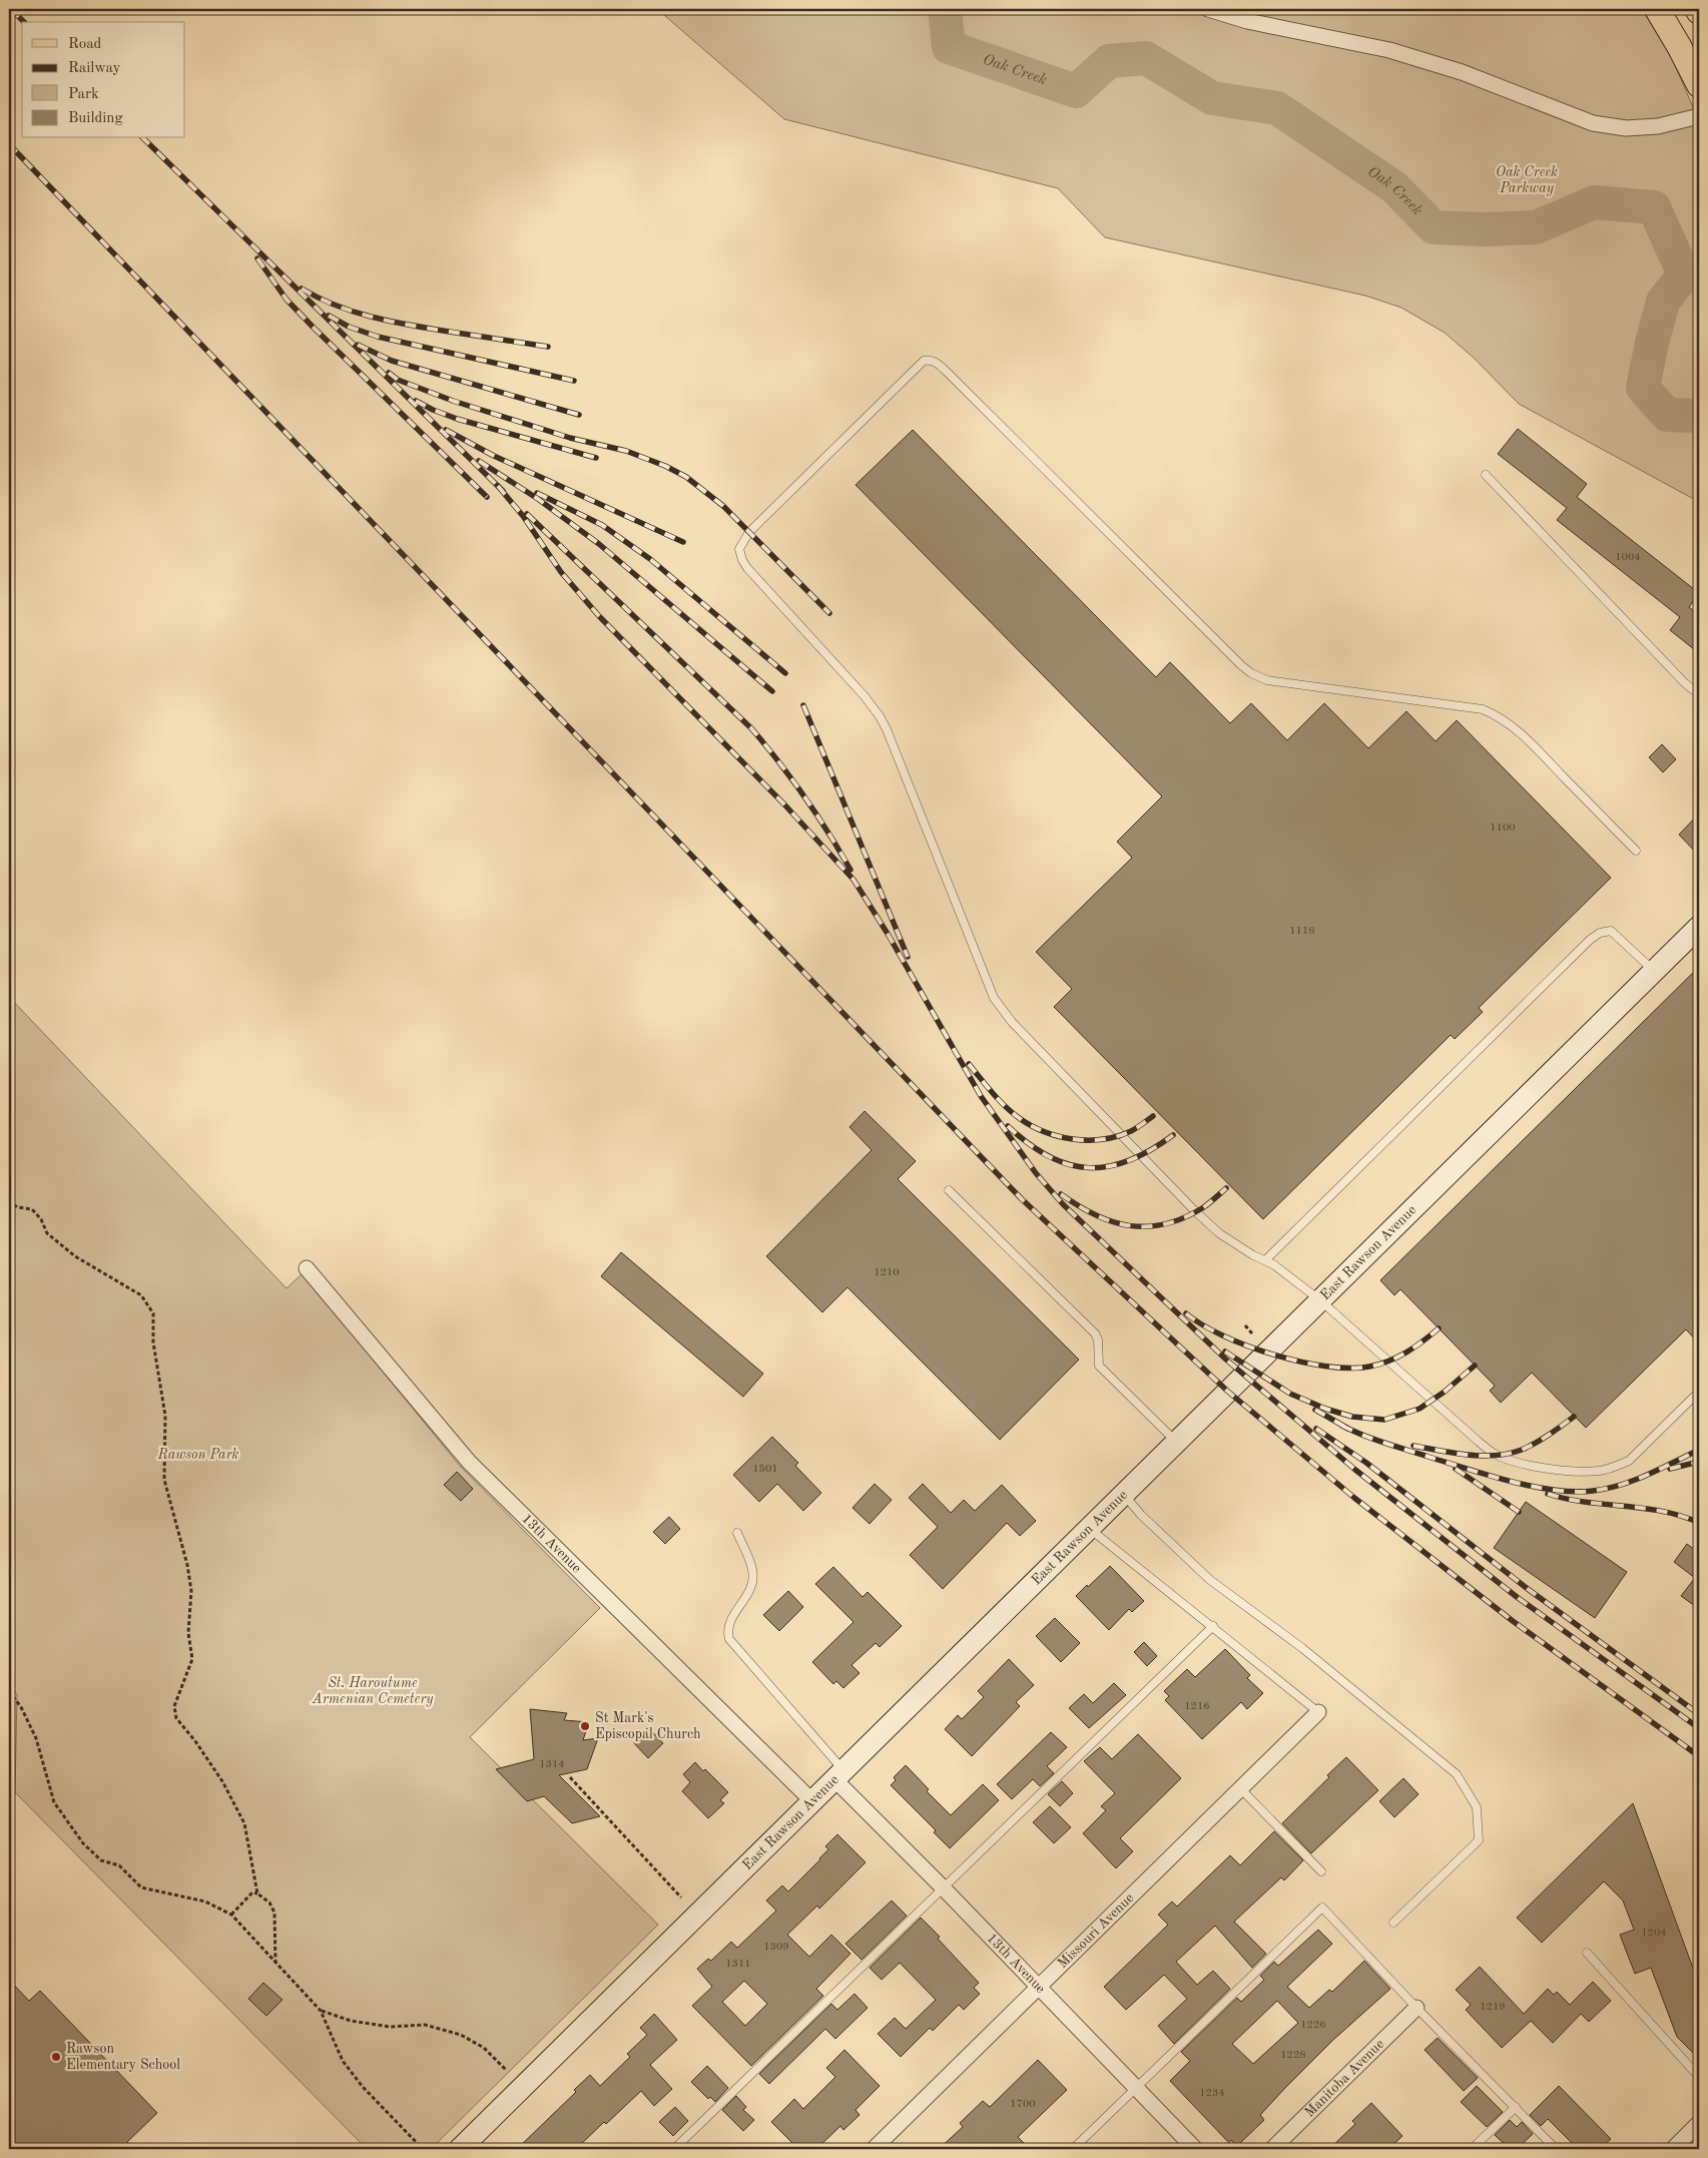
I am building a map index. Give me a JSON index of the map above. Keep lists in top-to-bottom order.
{
  "streets": {
    "main road": ["East Rawson Avenue"],
    "street": ["13th Avenue", "Missouri Avenue", "Manitoba Avenue"]
  },
  "crossings": [
    ["East Rawson Avenue", "13th Avenue"],
    ["13th Avenue", "Missouri Avenue"]
  ],
  "water": ["Oak Creek"],
  "parks": ["Oak Creek Parkway", "Rawson Park", "St. Haroutume Armenian Cemetery"],
  "places": ["St Mark's Episcopal Church", "Rawson Elementary School"],
  "house_numbers": [
    "1004",
    "1100",
    "1118",
    "1210",
    "1501",
    "1216",
    "1314",
    "1204",
    "1309",
    "1311",
    "1219",
    "1226",
    "1228",
    "1234",
    "1700"
  ],
  "legend": [
    "Road",
    "Railway",
    "Park",
    "Building"
  ]
}
